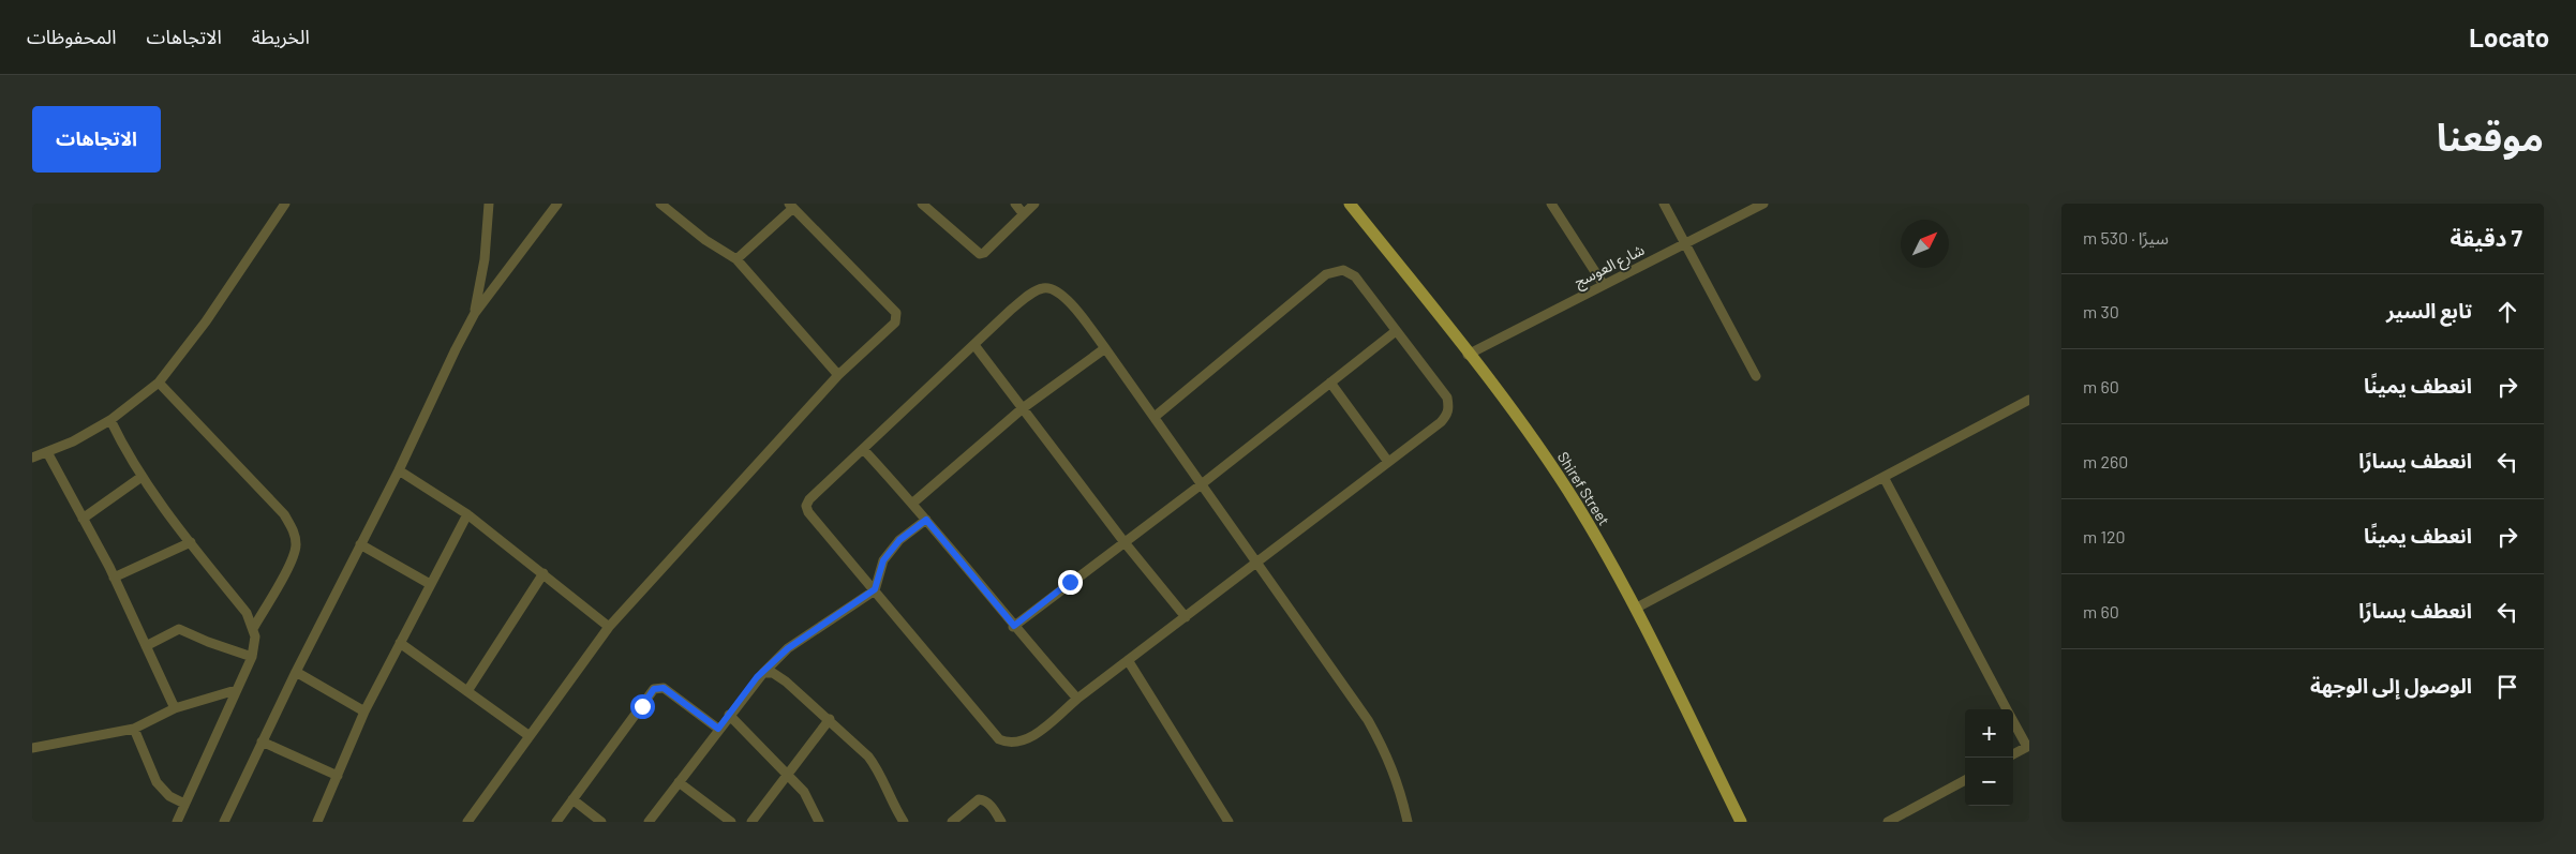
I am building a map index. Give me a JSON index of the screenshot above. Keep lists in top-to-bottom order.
{
  "streets": {
    "main road": ["Shiref Street"],
    "street": ["شارع العوسج"]
  },
  "crossings": [
    ["شارع العوسج", "Shiref Street"]
  ],
  "north": "top right",
  "page": {
    "header": "Locato",
    "nav": ["الخريطة", "الاتجاهات", "المحفوظات"],
    "title": "موقعنا",
    "buttons": "الاتجاهات",
    "heading": ["7 دقيقة", "سيرًا · 530 m"],
    "list": [
      ["تابع السير", "30 m"],
      ["انعطف يمينًا", "60 m"],
      ["انعطف يسارًا", "260 m"],
      ["انعطف يمينًا", "120 m"],
      ["انعطف يسارًا", "60 m"],
      "الوصول إلى الوجهة"
    ],
    "map_buttons": ["+", "−"]
  }
}
